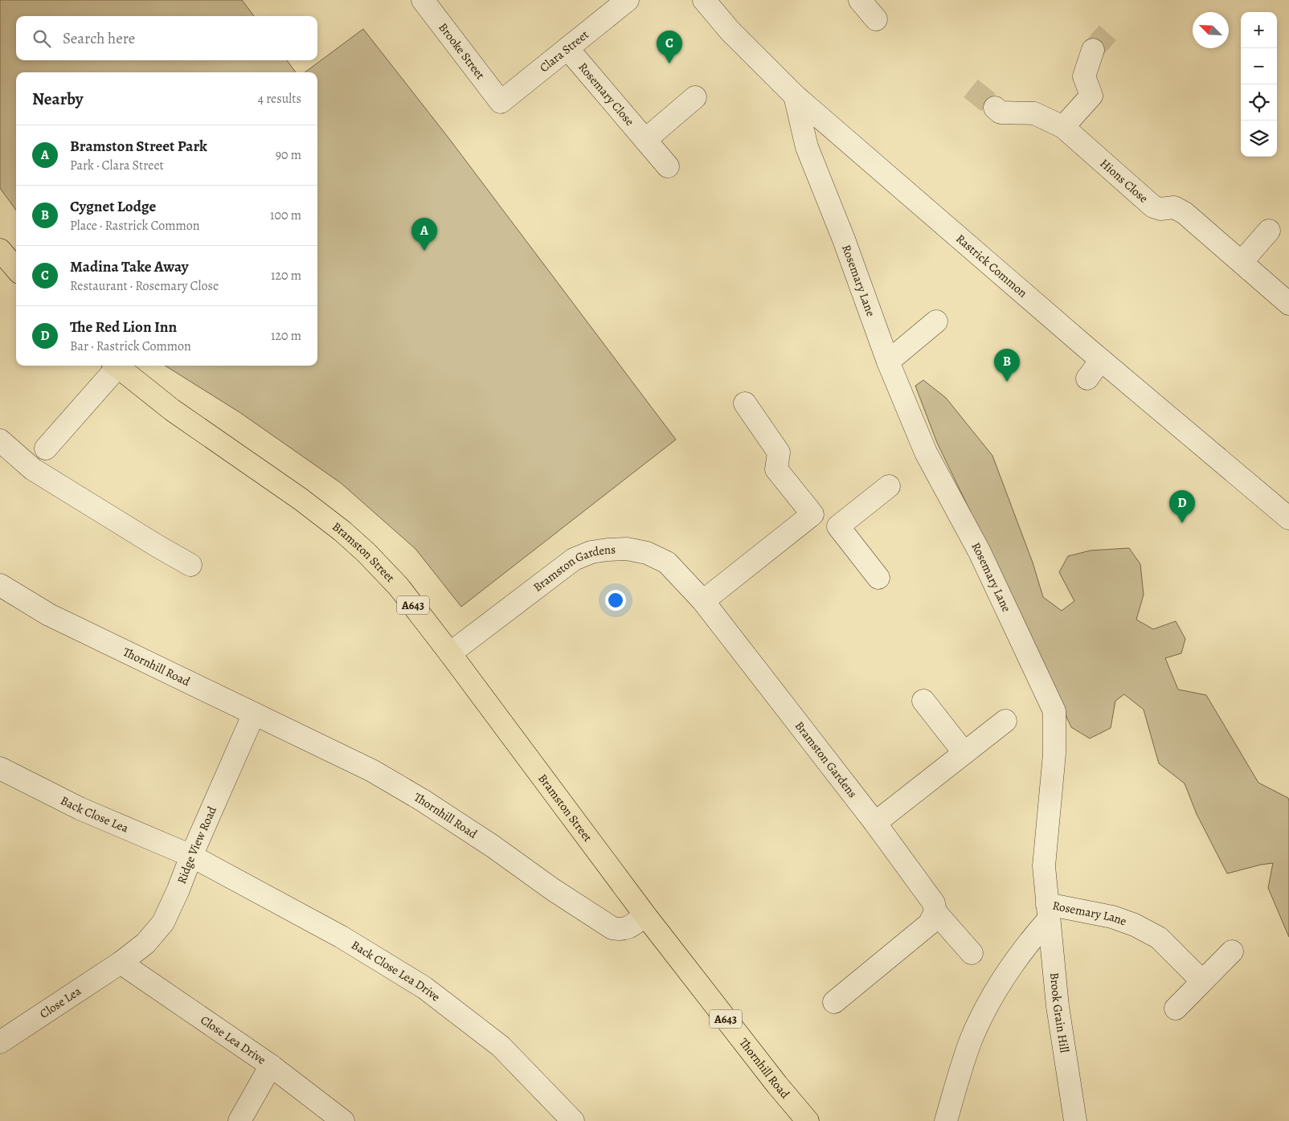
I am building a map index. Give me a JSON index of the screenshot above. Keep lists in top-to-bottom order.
{
  "streets": {
    "main road": ["Bramston Street", "A643", "Thornhill Road"],
    "street": [
      "Brooke Street",
      "Clara Street",
      "Rosemary Close",
      "Hions Close",
      "Rastrick Common",
      "Rosemary Lane",
      "Bramston Gardens",
      "Back Close Lea",
      "Ridge View Road",
      "Back Close Lea Drive",
      "Close Lea",
      "Brook Grain Hill",
      "Close Lea Drive"
    ]
  },
  "crossings": [
    ["Brooke Street", "Clara Street"],
    ["Clara Street", "Rosemary Close"],
    ["Rastrick Common", "Rosemary Lane"],
    ["Rosemary Lane", "Brook Grain Hill"],
    ["Bramston Street", "Bramston Gardens"],
    ["Bramston Street", "Thornhill Road"],
    ["Thornhill Road", "Ridge View Road"],
    ["Back Close Lea", "Ridge View Road"],
    ["Back Close Lea", "Back Close Lea Drive"],
    ["Ridge View Road", "Back Close Lea Drive"],
    ["Ridge View Road", "Close Lea"],
    ["Ridge View Road", "Close Lea Drive"],
    ["Close Lea", "Close Lea Drive"]
  ],
  "north": "top left",
  "page": {
    "map_buttons": ["+", "−"],
    "search": "Search here",
    "pins": [
      "C",
      "A",
      "B",
      "D"
    ],
    "heading": ["Nearby", "4 results"],
    "list": [
      {
        "mark": "A",
        "name": "Bramston Street Park",
        "note": "Park · Clara Street",
        "value": "90 m"
      },
      {
        "mark": "B",
        "name": "Cygnet Lodge",
        "note": "Place · Rastrick Common",
        "value": "100 m"
      },
      {
        "mark": "C",
        "name": "Madina Take Away",
        "note": "Restaurant · Rosemary Close",
        "value": "120 m"
      },
      {
        "mark": "D",
        "name": "The Red Lion Inn",
        "note": "Bar · Rastrick Common",
        "value": "120 m"
      }
    ]
  }
}
